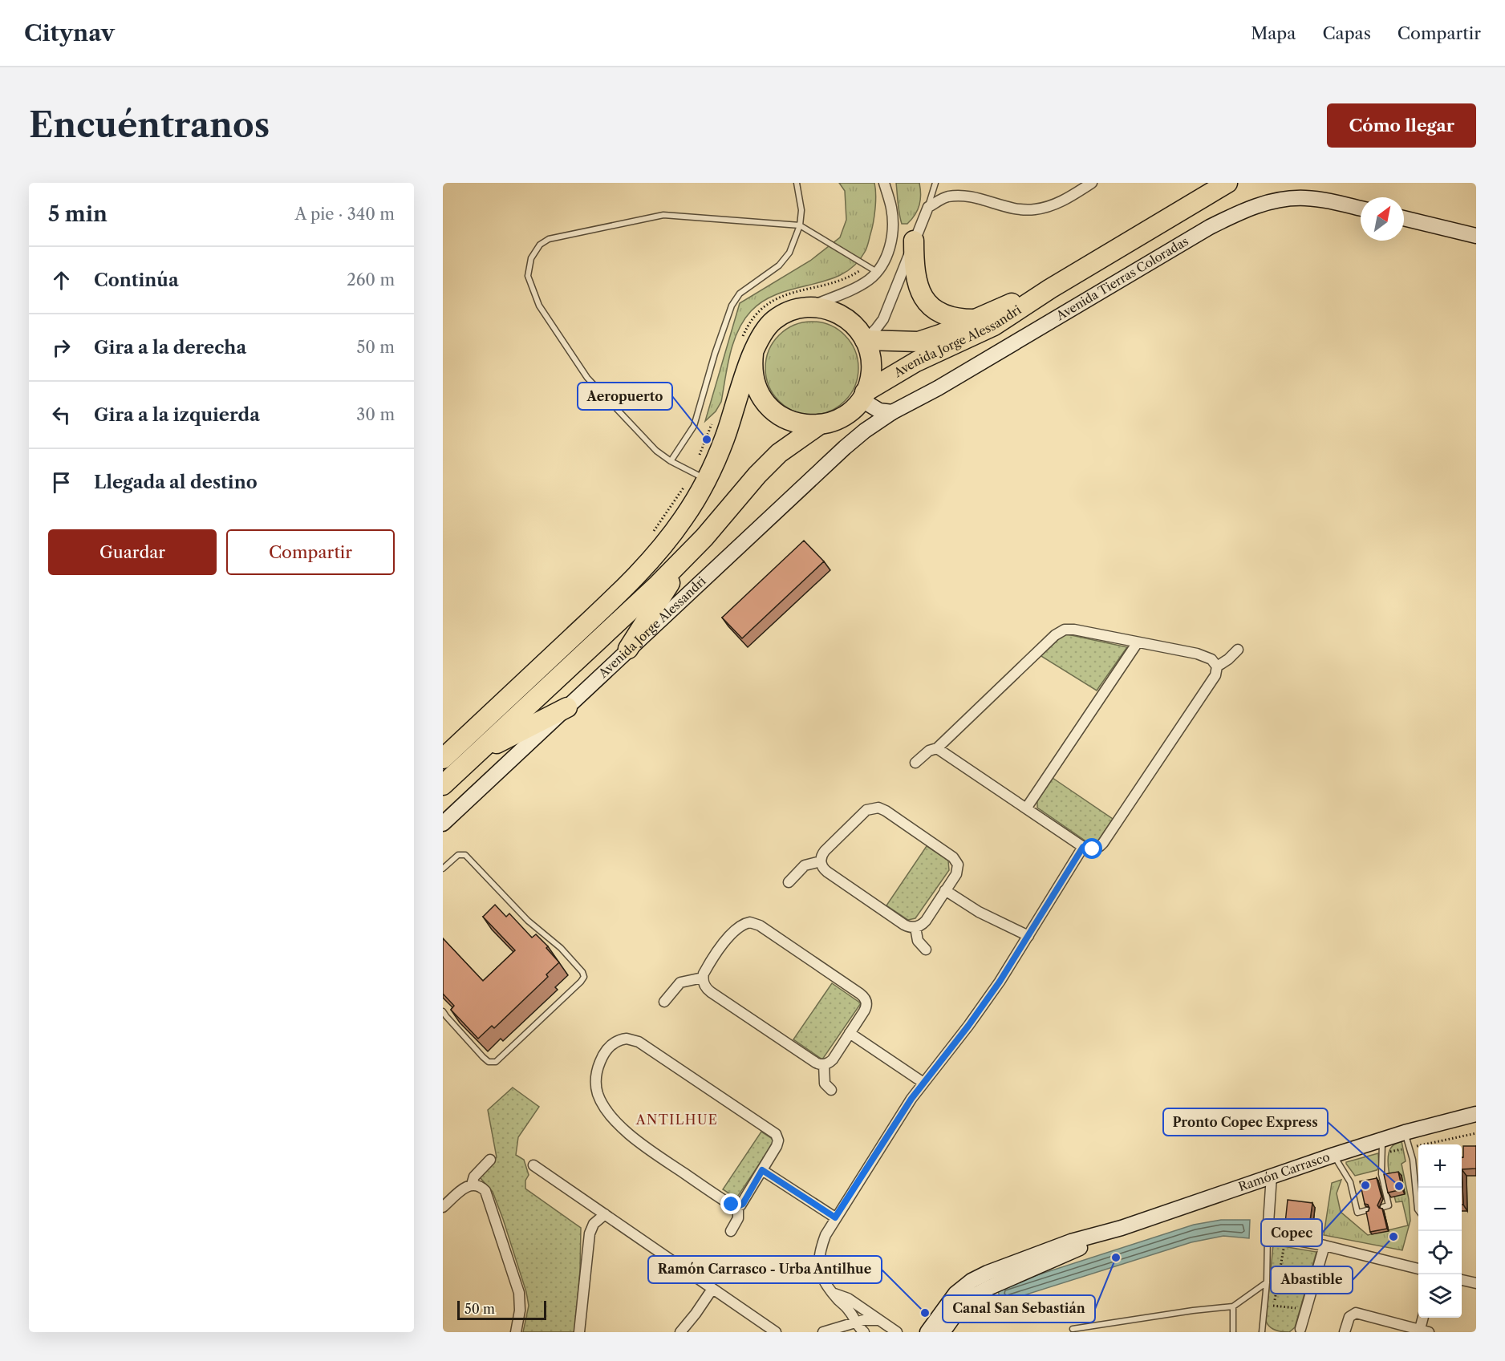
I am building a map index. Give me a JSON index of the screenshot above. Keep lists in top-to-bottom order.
{
  "streets": {
    "highway": ["Avenida Jorge Alessandri"],
    "street": ["Avenida Tierras Coloradas", "Ramón Carrasco"]
  },
  "crossings": [
    ["Avenida Tierras Coloradas", "Avenida Jorge Alessandri"]
  ],
  "districts": ["ANTILHUE"],
  "places": [
    "Aeropuerto",
    "Copec",
    "Pronto Copec Express",
    "Abastible",
    "Canal San Sebastián",
    "Ramón Carrasco - Urba Antilhue"
  ],
  "scale_bar": "50 m",
  "north": "top right",
  "page": {
    "header": "Citynav",
    "nav": ["Mapa", "Capas", "Compartir"],
    "buttons": [
      "Cómo llegar",
      ["Guardar", "Compartir"]
    ],
    "title": "Encuéntranos",
    "heading": ["5 min", "A pie · 340 m"],
    "list": [
      ["Continúa", "260 m"],
      ["Gira a la derecha", "50 m"],
      ["Gira a la izquierda", "30 m"],
      "Llegada al destino"
    ],
    "map_buttons": ["+", "−"],
    "scale": "50 m"
  }
}
